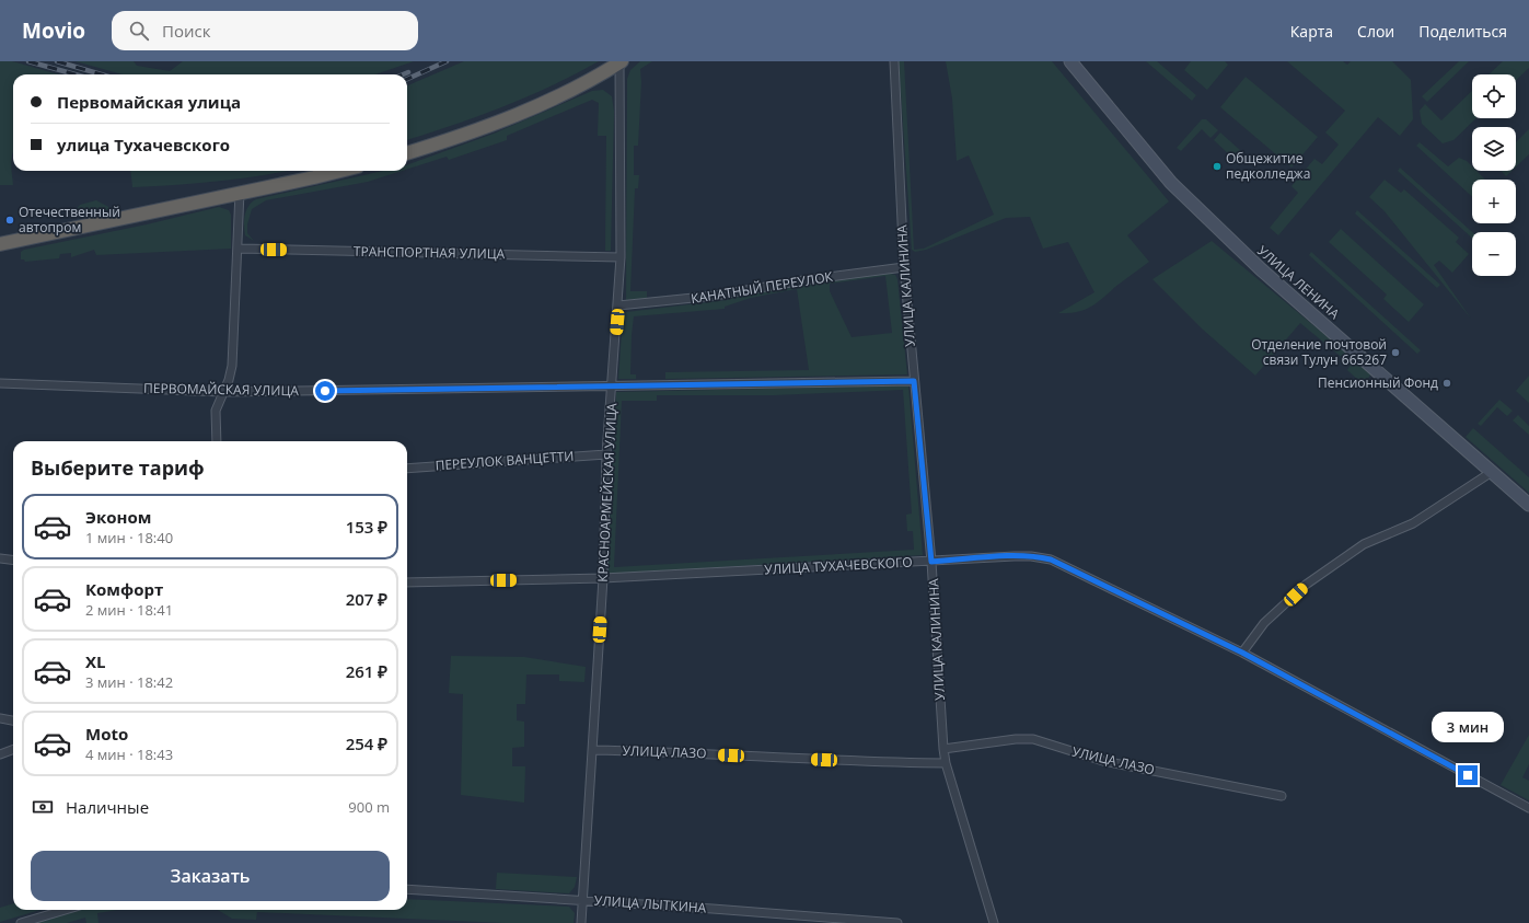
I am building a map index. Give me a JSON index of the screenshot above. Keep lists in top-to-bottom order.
{
  "streets": {
    "main road": ["УЛИЦА ЛЕНИНА"],
    "street": [
      "ТРАНСПОРТНАЯ УЛИЦА",
      "УЛИЦА КАЛИНИНА",
      "КАНАТНЫЙ ПЕРЕУЛОК",
      "ПЕРВОМАЙСКАЯ УЛИЦА",
      "ПЕРЕУЛОК ВАНЦЕТТИ",
      "КРАСНОАРМЕЙСКАЯ УЛИЦА",
      "УЛИЦА ТУХАЧЕВСКОГО",
      "УЛИЦА ЛАЗО",
      "УЛИЦА ЛЫТКИНА"
    ]
  },
  "crossings": [
    ["ТРАНСПОРТНАЯ УЛИЦА", "КРАСНОАРМЕЙСКАЯ УЛИЦА"],
    ["УЛИЦА КАЛИНИНА", "КАНАТНЫЙ ПЕРЕУЛОК"],
    ["УЛИЦА КАЛИНИНА", "ПЕРВОМАЙСКАЯ УЛИЦА"],
    ["УЛИЦА КАЛИНИНА", "УЛИЦА ТУХАЧЕВСКОГО"],
    ["УЛИЦА КАЛИНИНА", "УЛИЦА ЛАЗО"],
    ["КАНАТНЫЙ ПЕРЕУЛОК", "КРАСНОАРМЕЙСКАЯ УЛИЦА"],
    ["ПЕРВОМАЙСКАЯ УЛИЦА", "КРАСНОАРМЕЙСКАЯ УЛИЦА"],
    ["ПЕРЕУЛОК ВАНЦЕТТИ", "КРАСНОАРМЕЙСКАЯ УЛИЦА"],
    ["КРАСНОАРМЕЙСКАЯ УЛИЦА", "УЛИЦА ТУХАЧЕВСКОГО"],
    ["КРАСНОАРМЕЙСКАЯ УЛИЦА", "УЛИЦА ЛАЗО"],
    ["КРАСНОАРМЕЙСКАЯ УЛИЦА", "УЛИЦА ЛЫТКИНА"]
  ],
  "places": [
    "Общежитие педколледжа",
    "Отечественный автопром",
    "Отделение почтовой связи Тулун 665267",
    "Пенсионный Фонд"
  ],
  "page": {
    "header": "Movio",
    "search": "Поиск",
    "nav": ["Карта", "Слои", "Поделиться"],
    "map_buttons": ["+", "−"],
    "banner": ["Первомайская улица", "улица Тухачевского"],
    "heading": "Выберите тариф",
    "list": [
      {
        "name": "Эконом",
        "note": "1 мин · 18:40",
        "value": "153 ₽"
      },
      {
        "name": "Комфорт",
        "note": "2 мин · 18:41",
        "value": "207 ₽"
      },
      {
        "name": "XL",
        "note": "3 мин · 18:42",
        "value": "261 ₽"
      },
      {
        "name": "Moto",
        "note": "4 мин · 18:43",
        "value": "254 ₽"
      }
    ],
    "bubble": "3 мин",
    "pay": ["Наличные", "900 m"],
    "buttons": "Заказать"
  }
}
